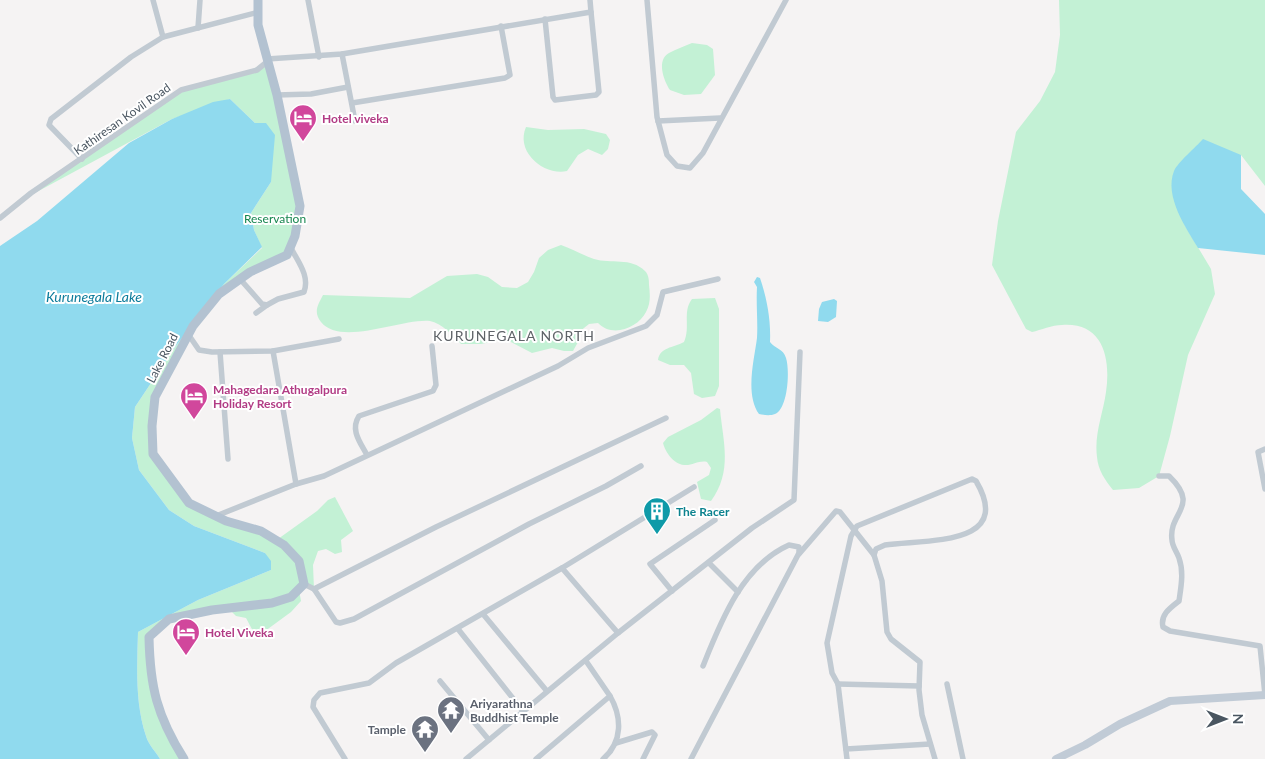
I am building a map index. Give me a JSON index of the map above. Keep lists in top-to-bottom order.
{
  "streets": {
    "main road": ["Lake Road"],
    "street": ["Kathiresan Kovil Road"]
  },
  "districts": ["KURUNEGALA NORTH"],
  "water": ["Kurunegala Lake"],
  "parks": ["Reservation"],
  "places": {
    "hotel": ["Hotel viveka", "Mahagedara Athugalpura Holiday Resort", "Hotel Viveka"],
    "building": ["The Racer"],
    "temple": ["Ariyarathna Buddhist Temple", "Tample"]
  },
  "north": "right"
}
